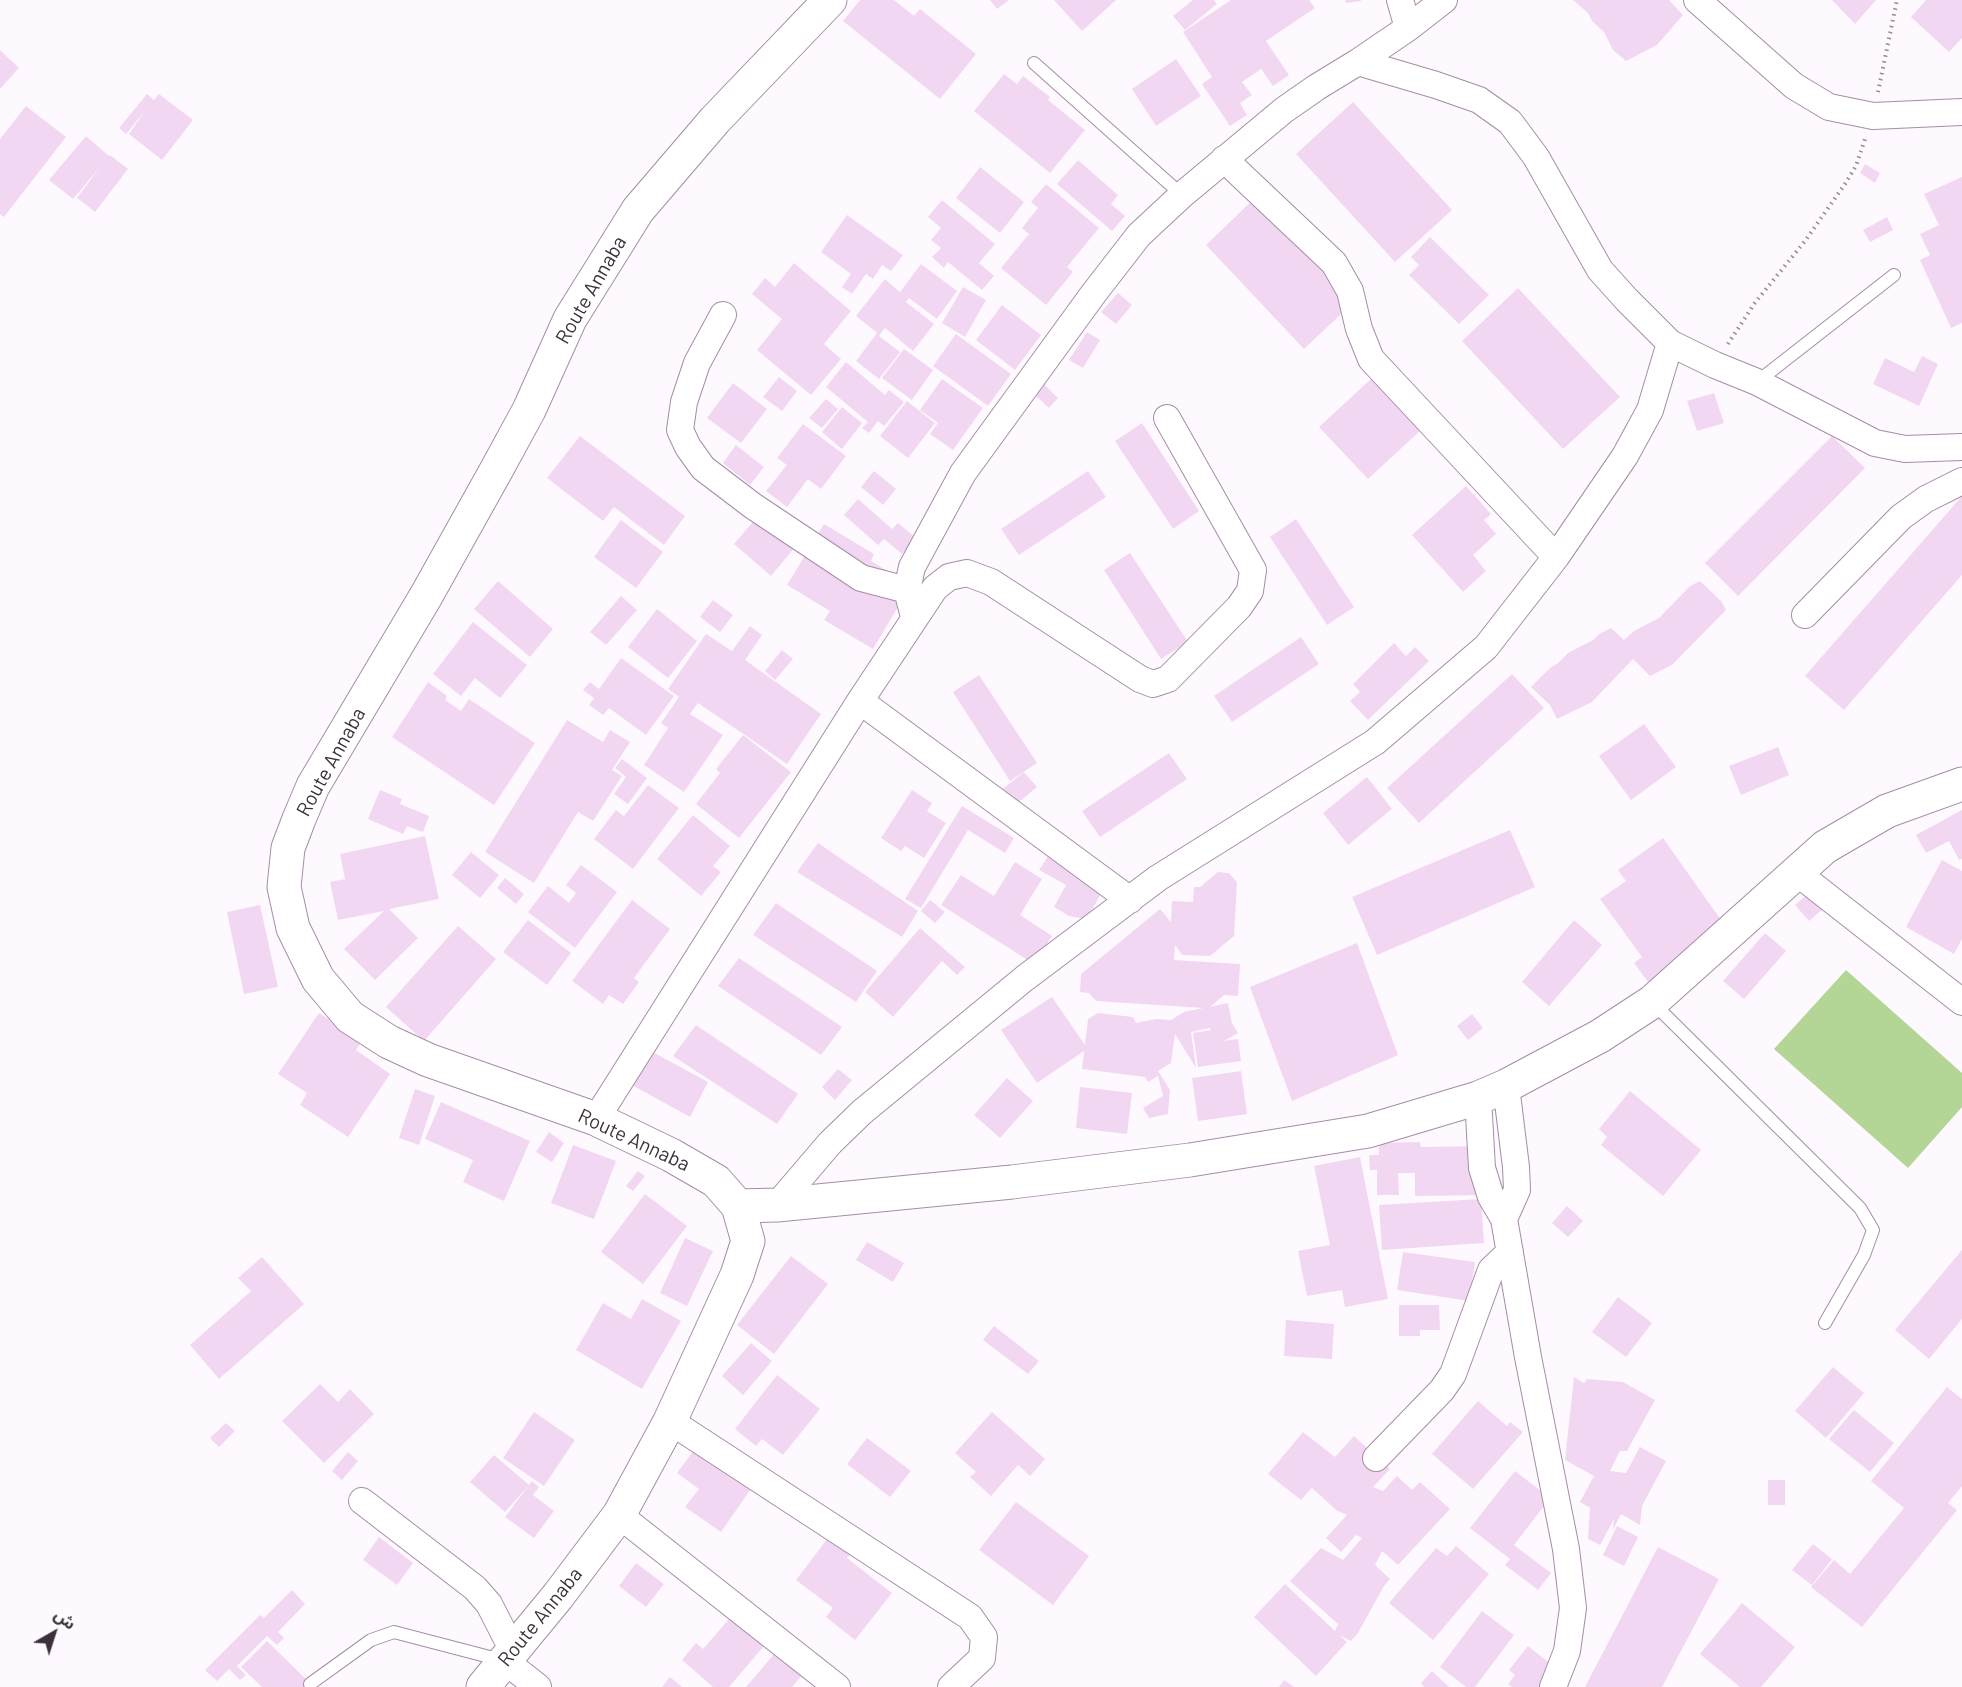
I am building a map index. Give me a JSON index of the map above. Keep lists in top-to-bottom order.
{
  "streets": {
    "main road": ["Route Annaba"]
  },
  "north": "top right"
}
